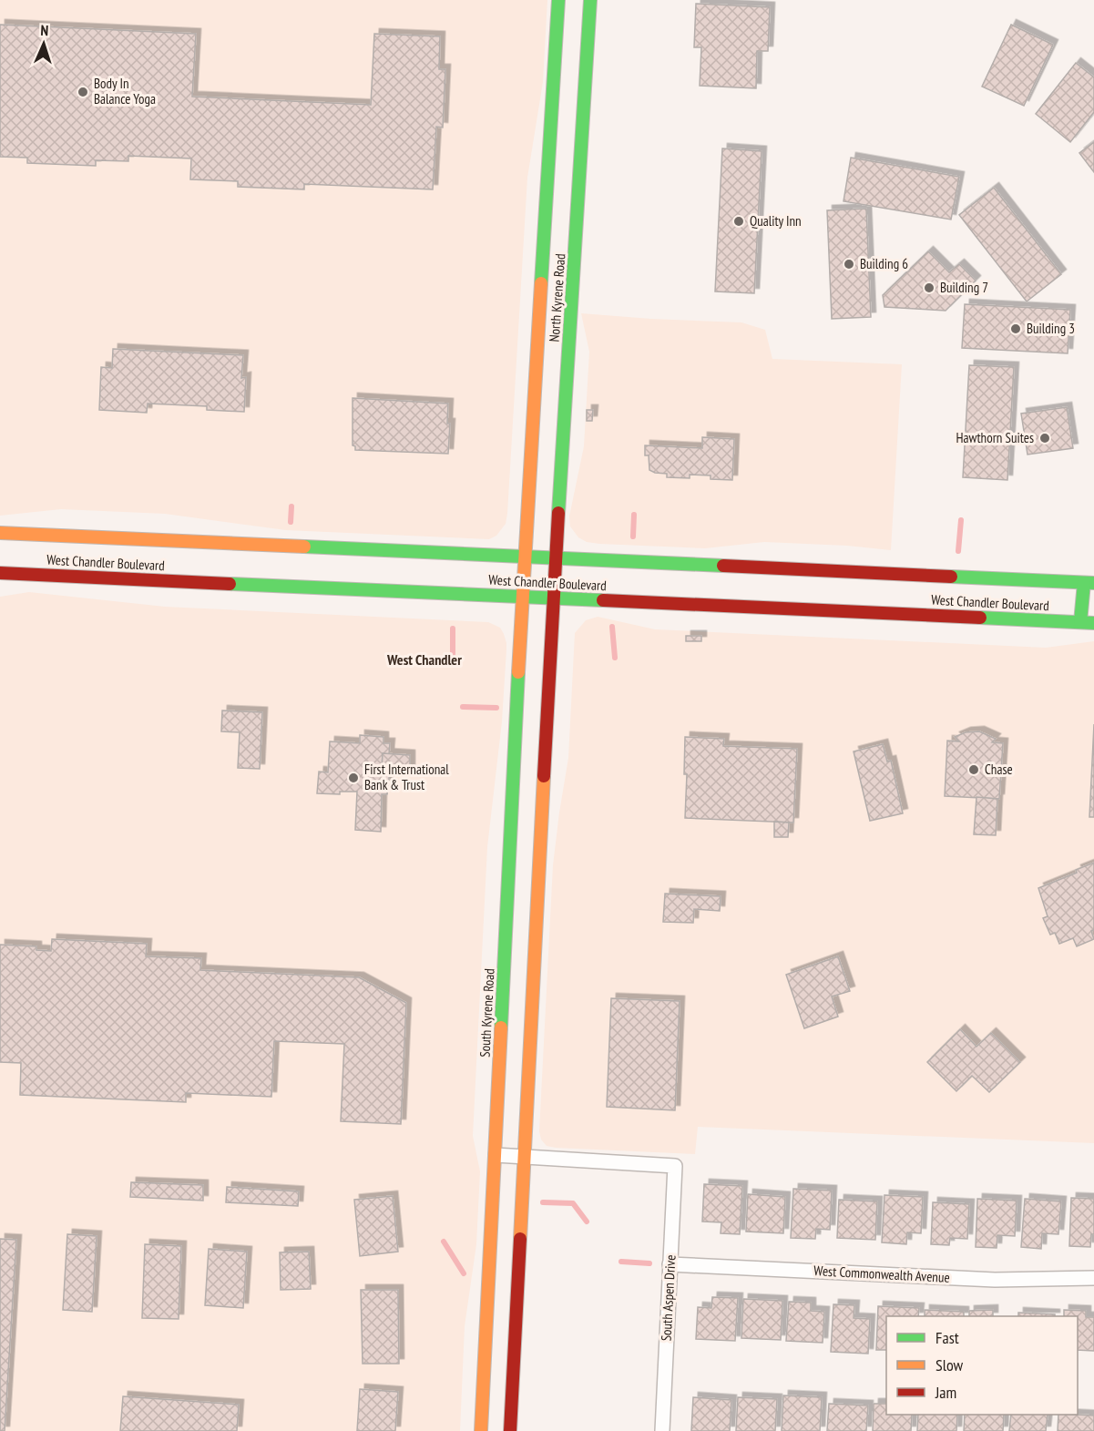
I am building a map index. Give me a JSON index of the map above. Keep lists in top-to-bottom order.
{
  "streets": {
    "main road": ["North Kyrene Road", "West Chandler Boulevard", "South Kyrene Road"],
    "street": ["West Commonwealth Avenue", "South Aspen Drive"]
  },
  "crossings": [
    ["North Kyrene Road", "West Chandler Boulevard"],
    ["North Kyrene Road", "South Kyrene Road"],
    ["West Chandler Boulevard", "South Kyrene Road"],
    ["West Commonwealth Avenue", "South Aspen Drive"]
  ],
  "districts": ["West Chandler"],
  "places": [
    "Body In Balance Yoga",
    "Quality Inn",
    "Building 6",
    "Building 7",
    "Building 3",
    "Hawthorn Suites",
    "Chase",
    "First International Bank & Trust"
  ],
  "legend": ["Fast", "Slow", "Jam"],
  "north": "top"
}
